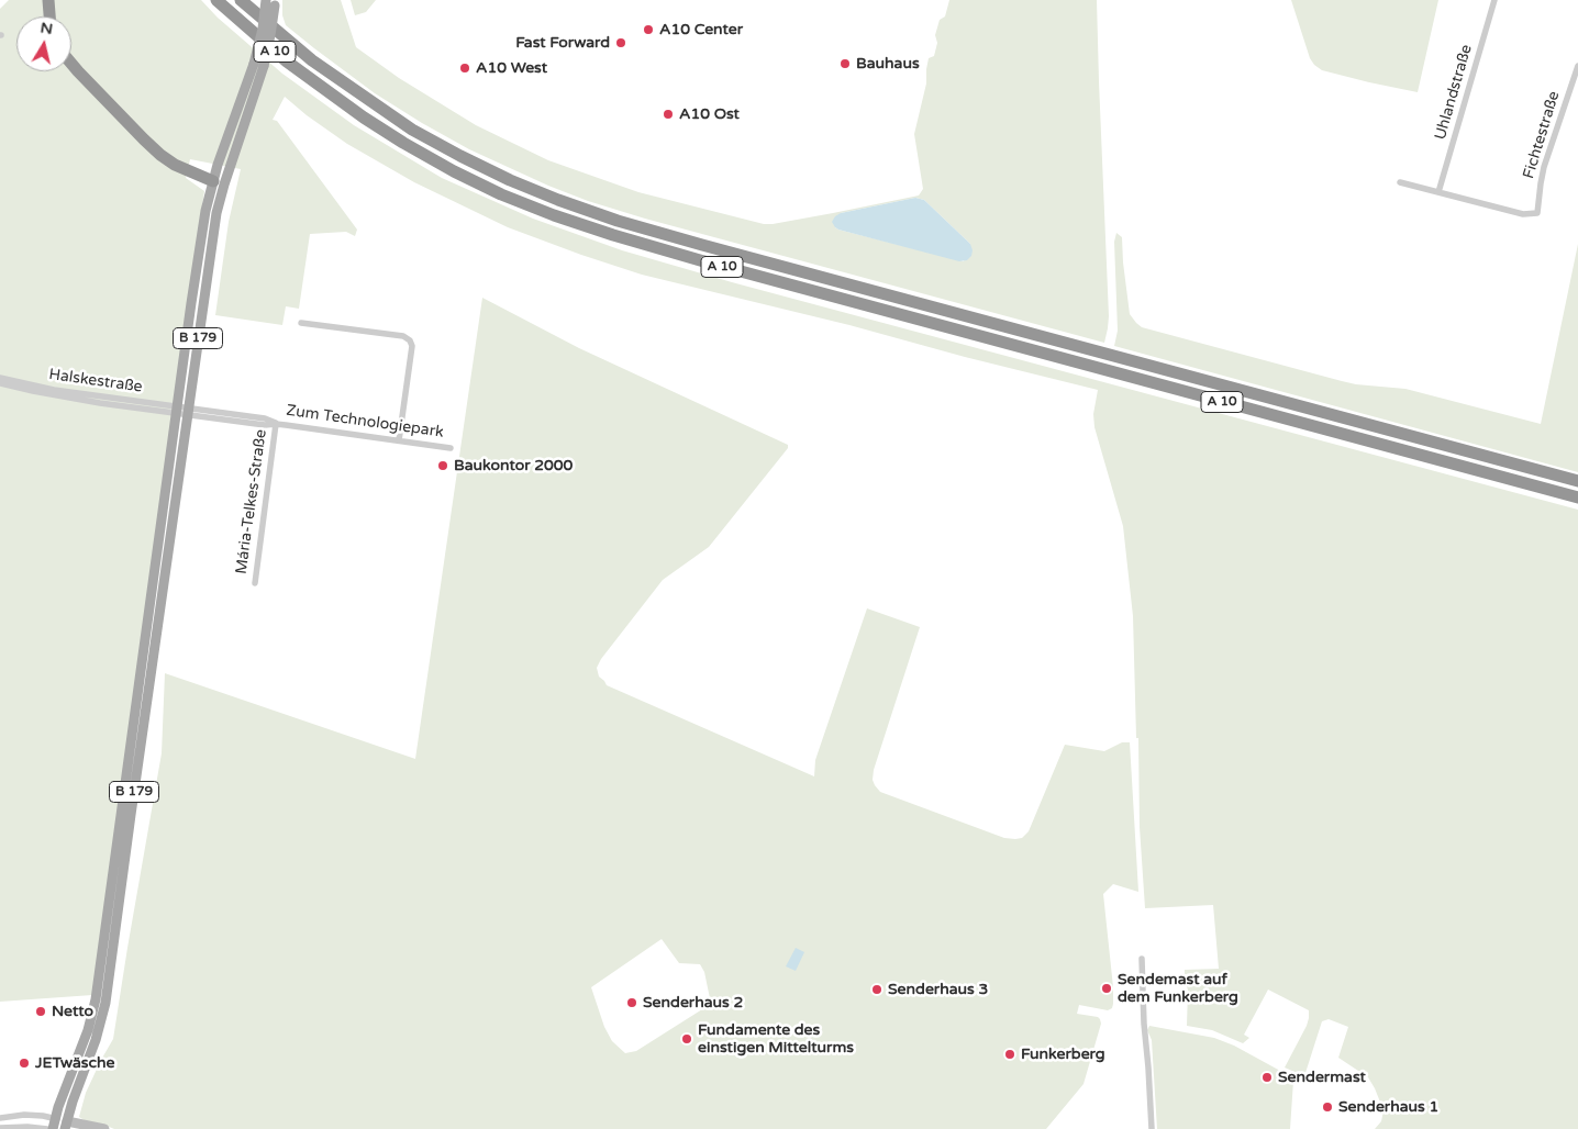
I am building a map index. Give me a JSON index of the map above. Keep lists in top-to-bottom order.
{
  "streets": {
    "highway": ["A 10"],
    "main road": ["B 179"],
    "street": [
      "Uhlandstraße",
      "Fichtestraße",
      "Halskestraße",
      "Zum Technologiepark",
      "Mária-Telkes-Straße"
    ]
  },
  "crossings": [
    ["Uhlandstraße", "Fichtestraße"],
    ["B 179", "Halskestraße"],
    ["B 179", "Zum Technologiepark"],
    ["Halskestraße", "Zum Technologiepark"],
    ["Zum Technologiepark", "Mária-Telkes-Straße"]
  ],
  "places": [
    "A10 Center",
    "Fast Forward",
    "Bauhaus",
    "A10 West",
    "A10 Ost",
    "Baukontor 2000",
    "Sendemast auf dem Funkerberg",
    "Senderhaus 3",
    "Senderhaus 2",
    "Netto",
    "Fundamente des einstigen Mittelturms",
    "Funkerberg",
    "JETwäsche",
    "Sendermast",
    "Senderhaus 1"
  ],
  "north": "top"
}
